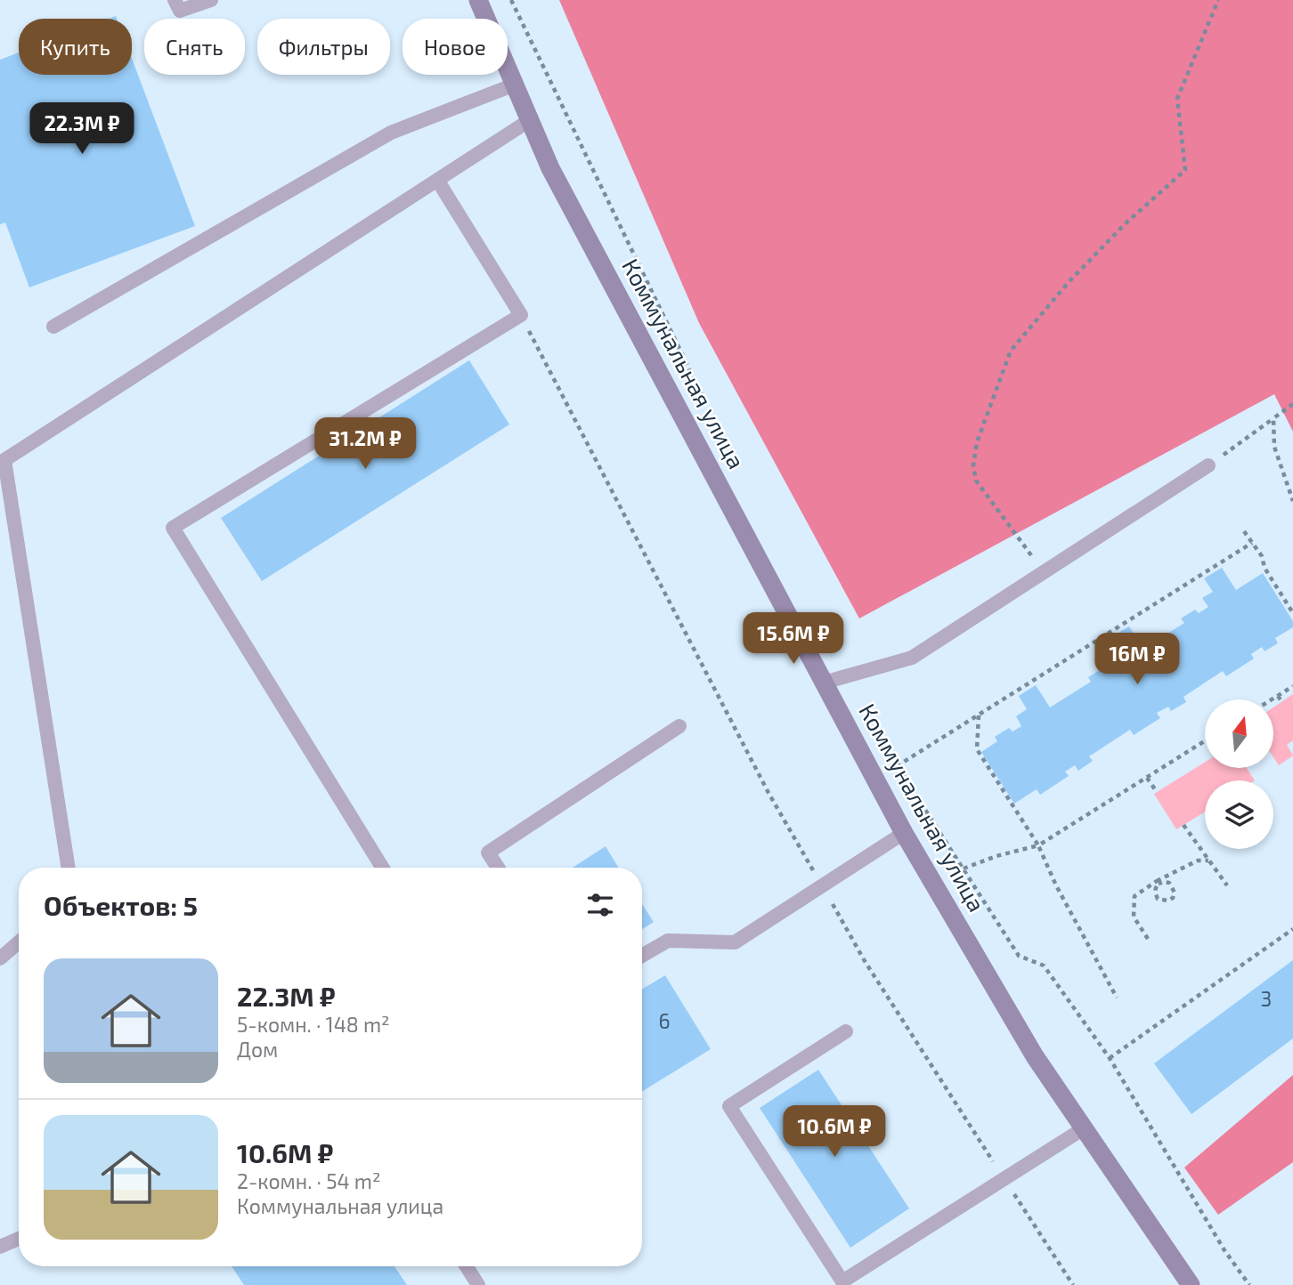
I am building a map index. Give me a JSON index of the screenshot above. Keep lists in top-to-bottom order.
{
  "streets": {
    "street": ["Коммунальная улица"]
  },
  "house_numbers": ["3", "6"],
  "north": "top",
  "page": {
    "chip": [
      "Купить",
      "Снять",
      "Фильтры",
      "Новое"
    ],
    "price": [
      "22.3M ₽",
      "31.2M ₽",
      "15.6M ₽",
      "16M ₽",
      "10.6M ₽"
    ],
    "heading": "Объектов: 5",
    "list": [
      {
        "name": "22.3M ₽",
        "note": "5-комн. · 148 m² · Дом"
      },
      {
        "name": "10.6M ₽",
        "note": "2-комн. · 54 m² · Коммунальная улица"
      }
    ]
  }
}
